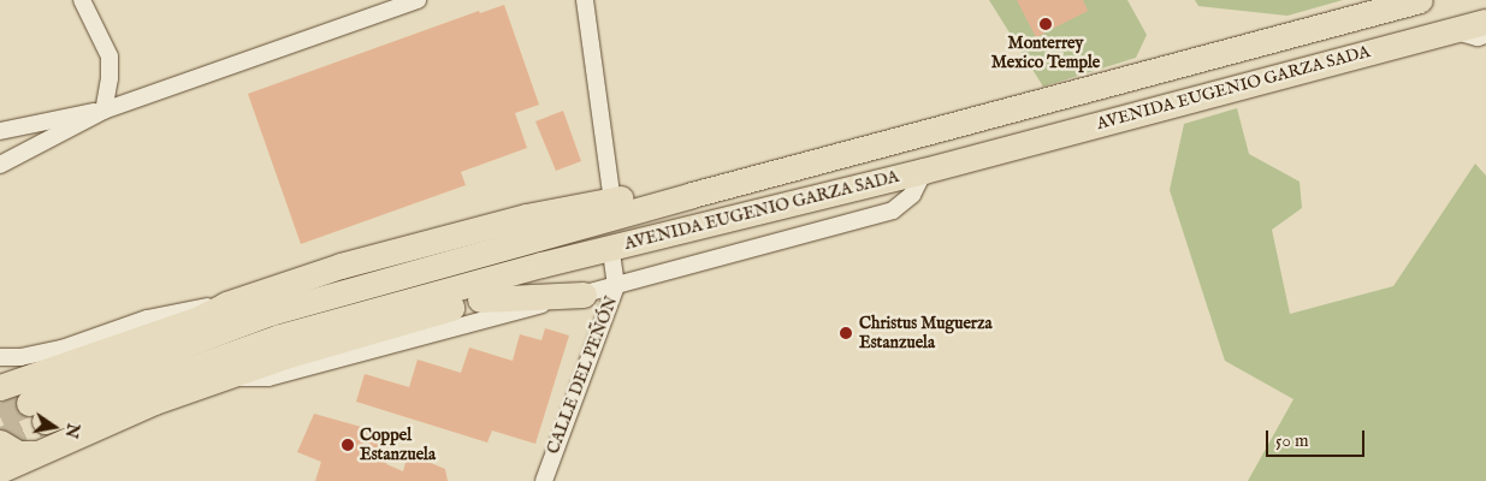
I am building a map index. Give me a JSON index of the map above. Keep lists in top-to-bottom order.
{
  "streets": {
    "highway": ["AVENIDA EUGENIO GARZA SADA"],
    "street": ["CALLE DEL PEÑÓN"]
  },
  "places": ["Monterrey Mexico Temple", "Christus Muguerza Estanzuela", "Coppel Estanzuela"],
  "scale_bar": "50 m",
  "north": "right"
}
